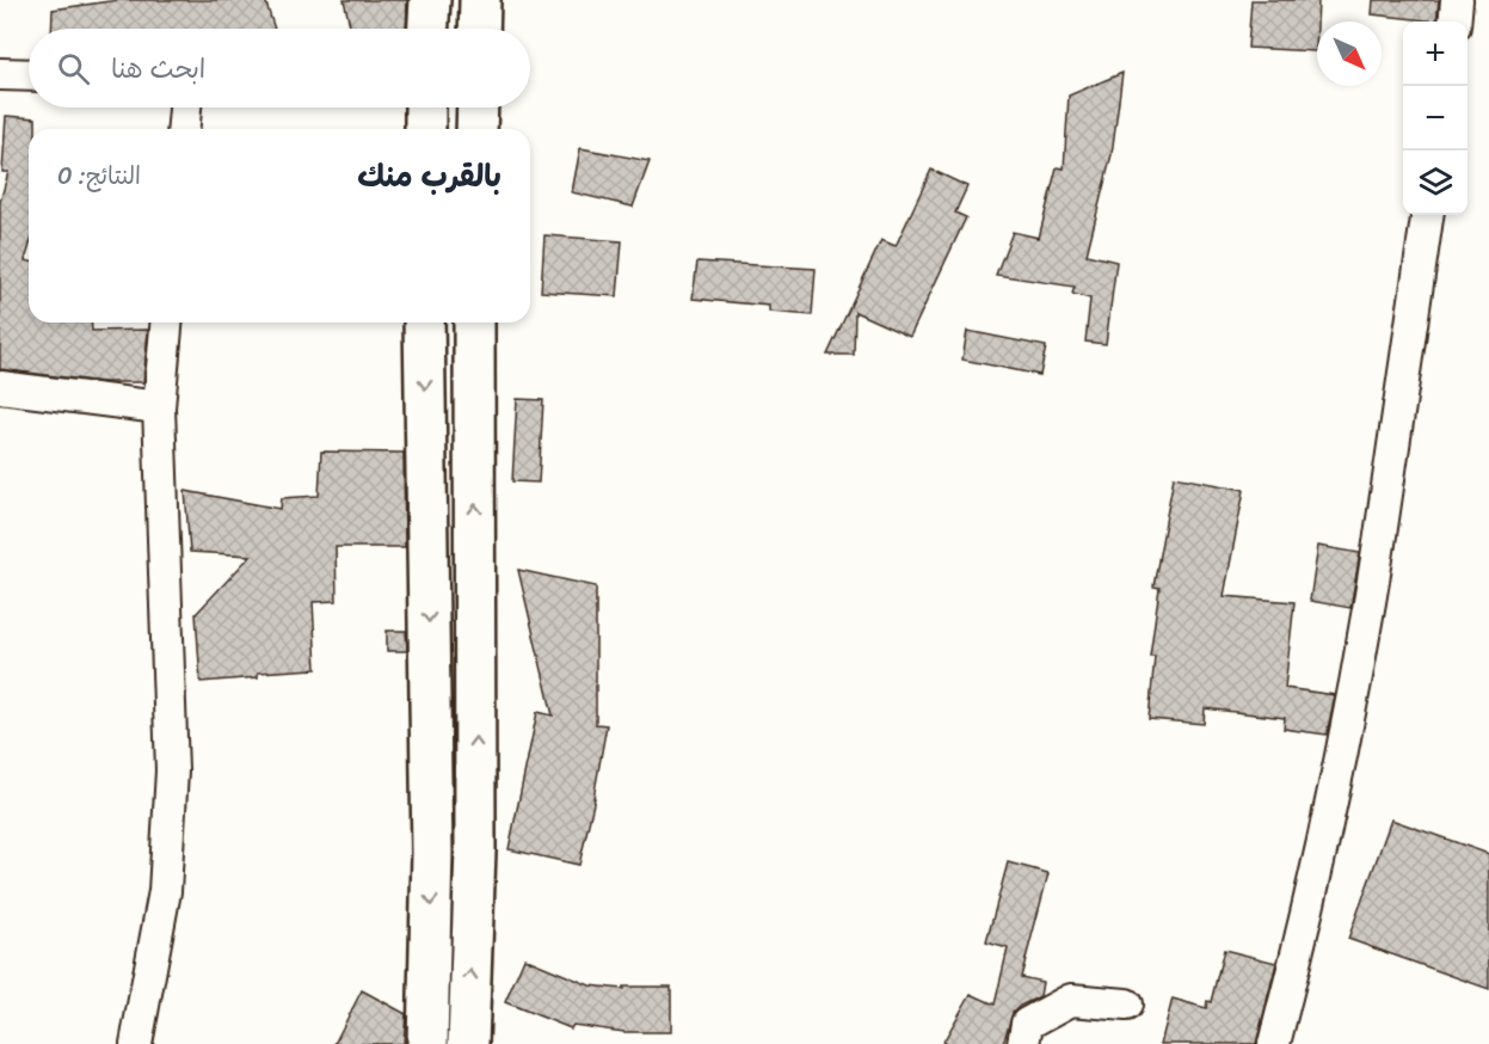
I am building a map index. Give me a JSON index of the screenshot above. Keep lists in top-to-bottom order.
{
  "north": "bottom right",
  "page": {
    "map_buttons": ["+", "−"],
    "search": "ابحث هنا",
    "heading": ["بالقرب منك", "النتائج: 0"]
  }
}
